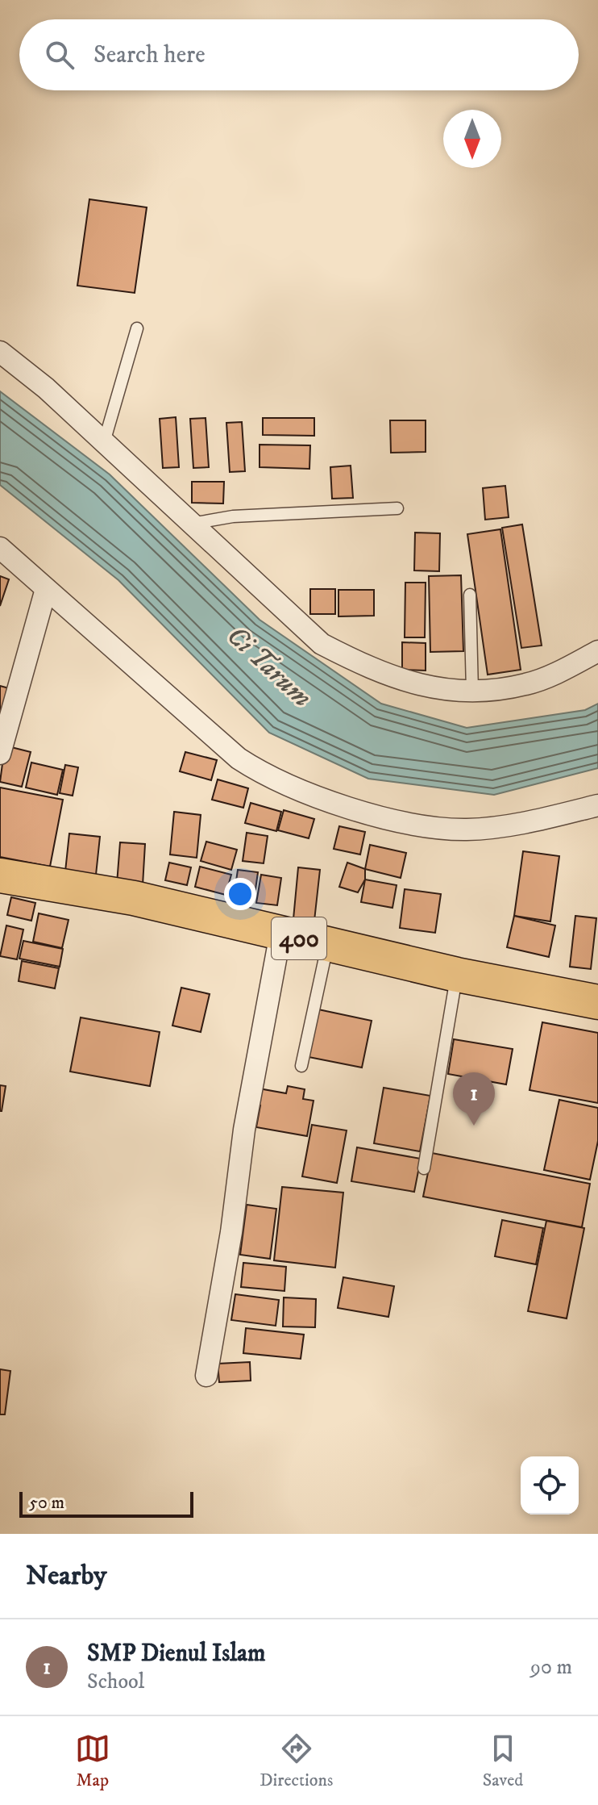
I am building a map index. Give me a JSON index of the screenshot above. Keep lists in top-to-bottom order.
{
  "streets": {
    "main road": ["400"]
  },
  "water": ["Ci Tarum"],
  "scale_bar": "50 m",
  "north": "bottom",
  "page": {
    "search": "Search here",
    "pins": "1",
    "scale": "50 m",
    "heading": "Nearby",
    "list": [
      {
        "mark": "1",
        "name": "SMP Dienul Islam",
        "note": "School",
        "value": "90 m"
      }
    ],
    "nav": ["Map", "Directions", "Saved"]
  }
}
